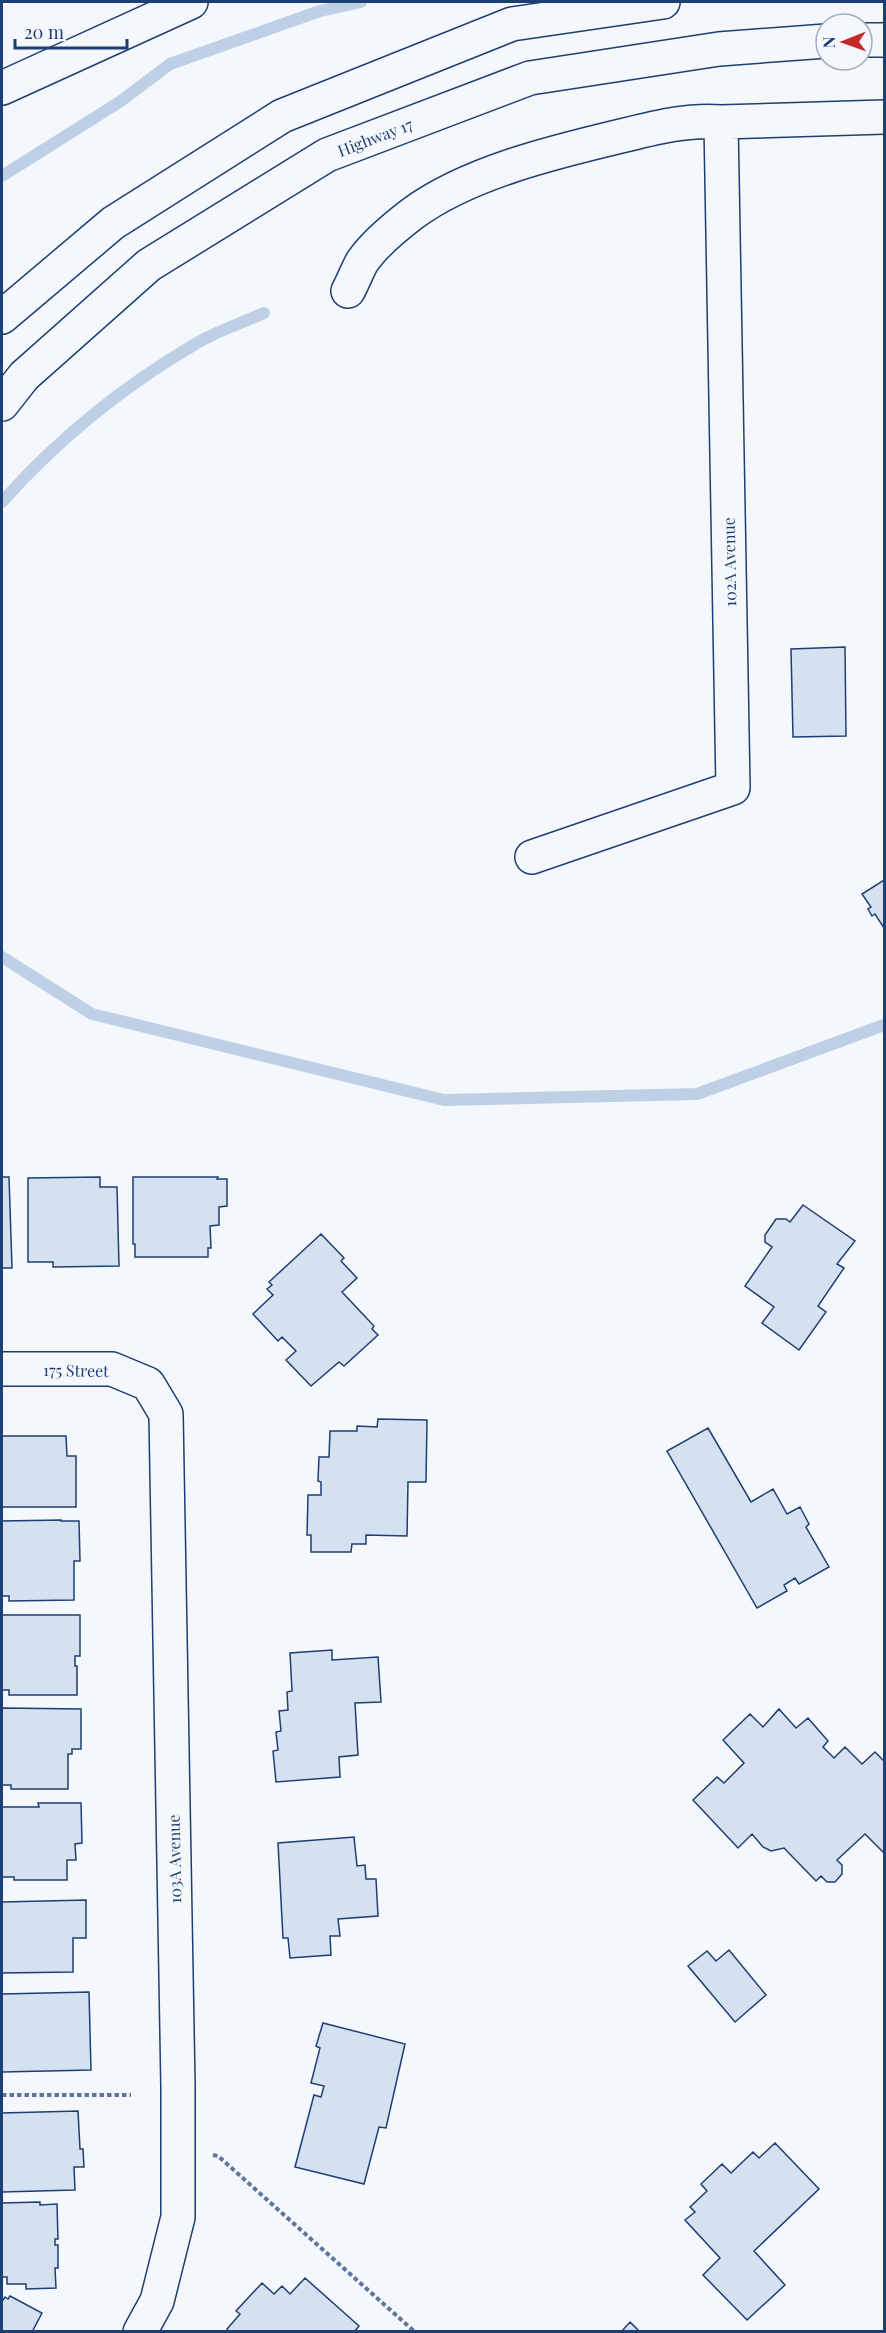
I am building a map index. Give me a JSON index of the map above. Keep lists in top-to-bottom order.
{
  "streets": {
    "main road": [
      "Highway 17",
      "102A Avenue",
      "175 Street",
      "103A Avenue"
    ]
  },
  "crossings": [
    ["175 Street", "103A Avenue"]
  ],
  "scale_bar": "20 m",
  "north": "left"
}
